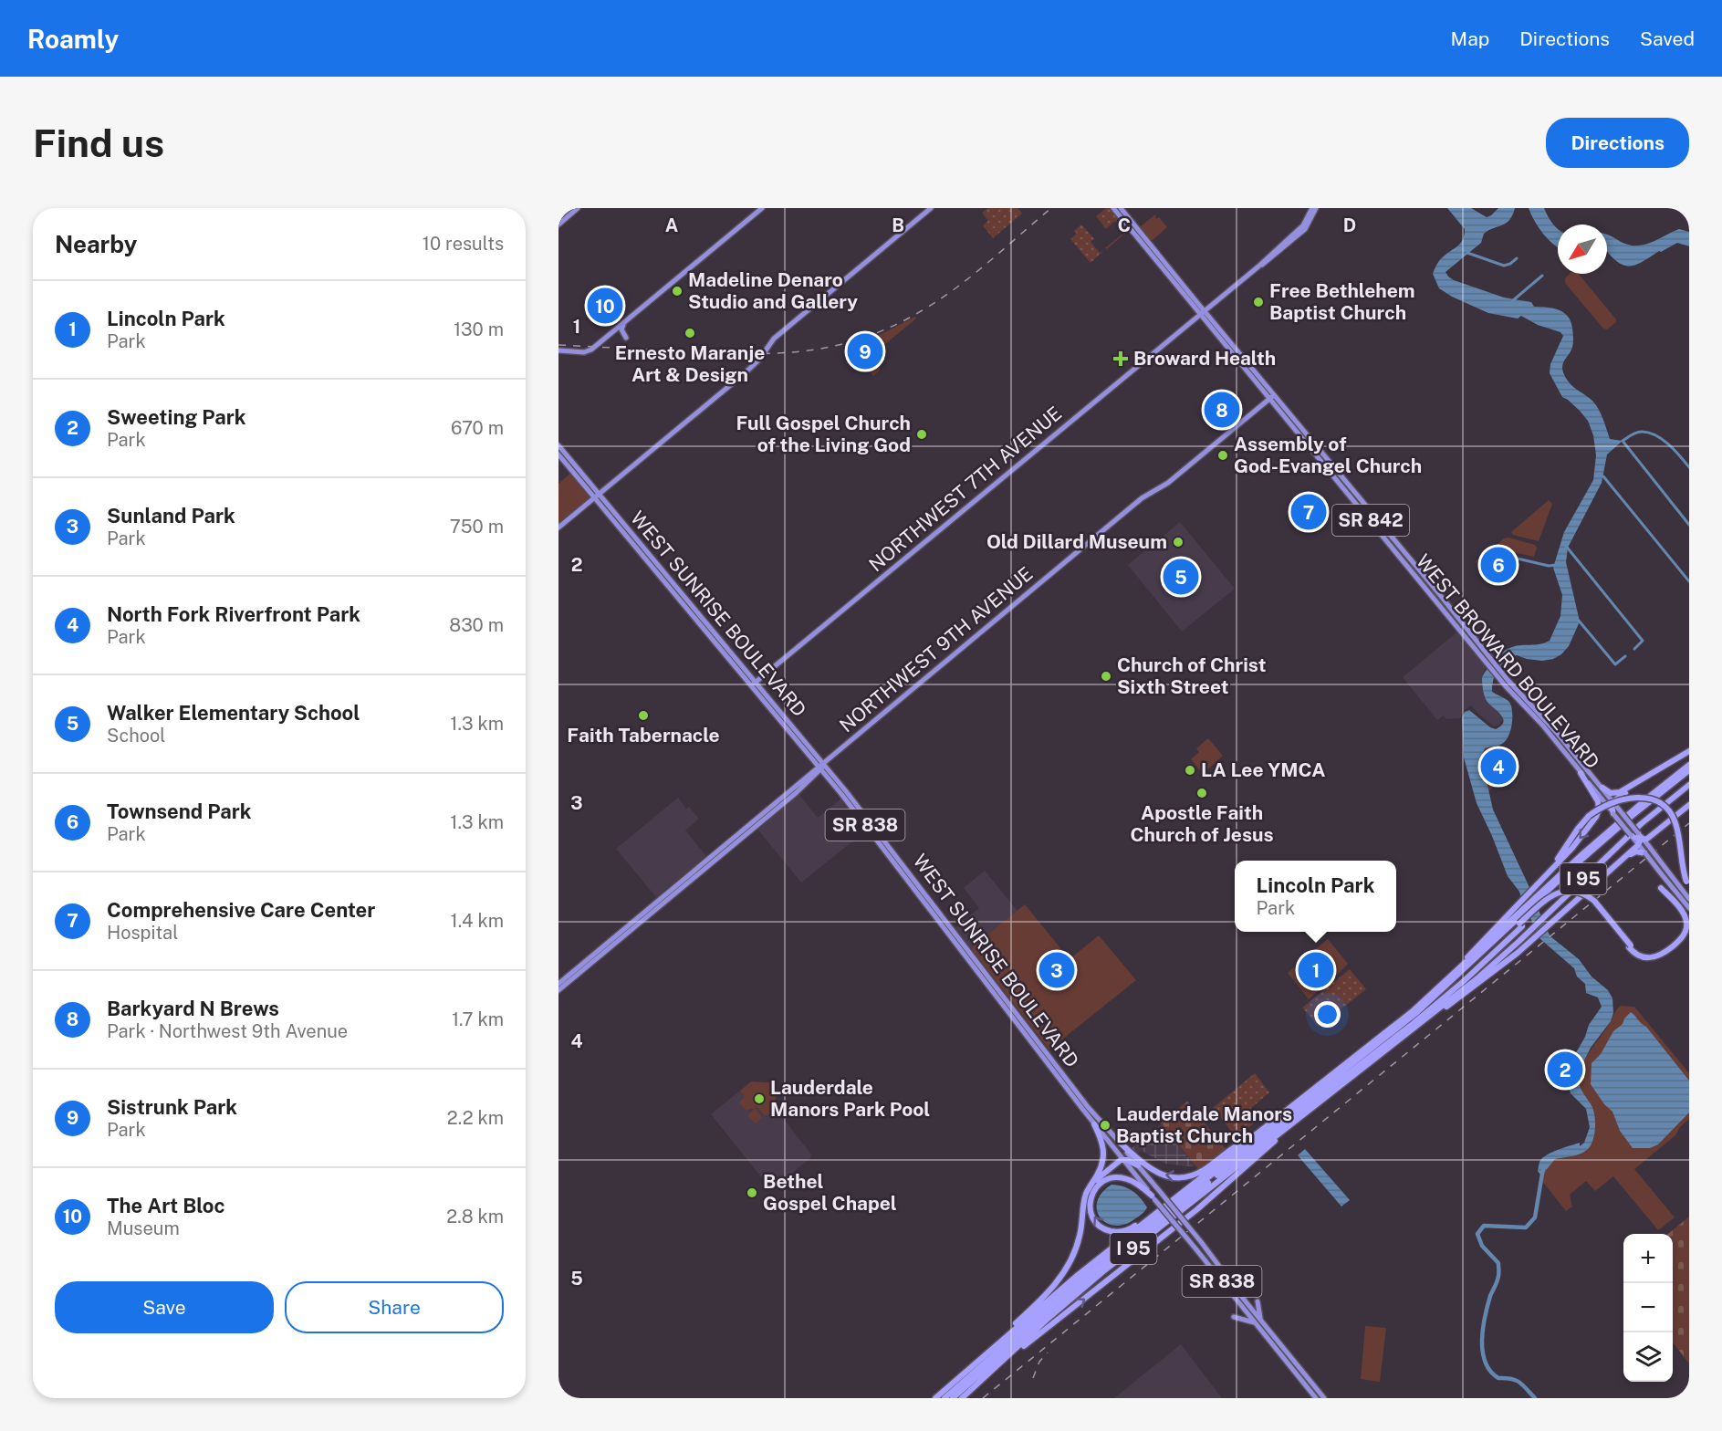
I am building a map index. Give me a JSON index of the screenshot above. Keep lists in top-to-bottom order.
{
  "streets": {
    "highway": ["I 95"],
    "main road": [
      "NORTHWEST 7TH AVENUE",
      "SR 842",
      "WEST SUNRISE BOULEVARD",
      "NORTHWEST 9TH AVENUE",
      "WEST BROWARD BOULEVARD",
      "SR 838"
    ]
  },
  "crossings": [
    ["NORTHWEST 7TH AVENUE", "WEST SUNRISE BOULEVARD"],
    ["NORTHWEST 7TH AVENUE", "WEST BROWARD BOULEVARD"],
    ["WEST SUNRISE BOULEVARD", "NORTHWEST 9TH AVENUE"],
    ["WEST SUNRISE BOULEVARD", "SR 838"],
    ["NORTHWEST 9TH AVENUE", "WEST BROWARD BOULEVARD"]
  ],
  "places": {
    "other": [
      "Madeline Denaro Studio and Gallery",
      "Free Bethlehem Baptist Church",
      "Ernesto Maranje Art & Design",
      "Full Gospel Church of the Living God",
      "Assembly of God-Evangel Church",
      "Old Dillard Museum",
      "Church of Christ Sixth Street",
      "Faith Tabernacle",
      "LA Lee YMCA",
      "Apostle Faith Church of Jesus",
      "Lauderdale Manors Park Pool",
      "Lauderdale Manors Baptist Church",
      "Bethel Gospel Chapel"
    ],
    "health": ["Broward Health"]
  },
  "north": "bottom left",
  "page": {
    "header": "Roamly",
    "nav": ["Map", "Directions", "Saved"],
    "buttons": [
      "Directions",
      ["Save", "Share"]
    ],
    "title": "Find us",
    "heading": ["Nearby", "10 results"],
    "list": [
      {
        "mark": "1",
        "name": "Lincoln Park",
        "note": "Park",
        "value": "130 m"
      },
      {
        "mark": "2",
        "name": "Sweeting Park",
        "note": "Park",
        "value": "670 m"
      },
      {
        "mark": "3",
        "name": "Sunland Park",
        "note": "Park",
        "value": "750 m"
      },
      {
        "mark": "4",
        "name": "North Fork Riverfront Park",
        "note": "Park",
        "value": "830 m"
      },
      {
        "mark": "5",
        "name": "Walker Elementary School",
        "note": "School",
        "value": "1.3 km"
      },
      {
        "mark": "6",
        "name": "Townsend Park",
        "note": "Park",
        "value": "1.3 km"
      },
      {
        "mark": "7",
        "name": "Comprehensive Care Center",
        "note": "Hospital",
        "value": "1.4 km"
      },
      {
        "mark": "8",
        "name": "Barkyard N Brews",
        "note": "Park · Northwest 9th Avenue",
        "value": "1.7 km"
      },
      {
        "mark": "9",
        "name": "Sistrunk Park",
        "note": "Park",
        "value": "2.2 km"
      },
      {
        "mark": "10",
        "name": "The Art Bloc",
        "note": "Museum",
        "value": "2.8 km"
      }
    ],
    "pins": [
      "10",
      "9",
      "8",
      "7",
      "6",
      "5",
      "4",
      "1",
      "3",
      "2"
    ],
    "popup": ["Lincoln Park", "Park"],
    "map_buttons": ["+", "−"]
  },
  "grid": {
    "columns": [
      "A",
      "B",
      "C",
      "D"
    ],
    "rows": [
      "1",
      "2",
      "3",
      "4",
      "5"
    ]
  }
}
